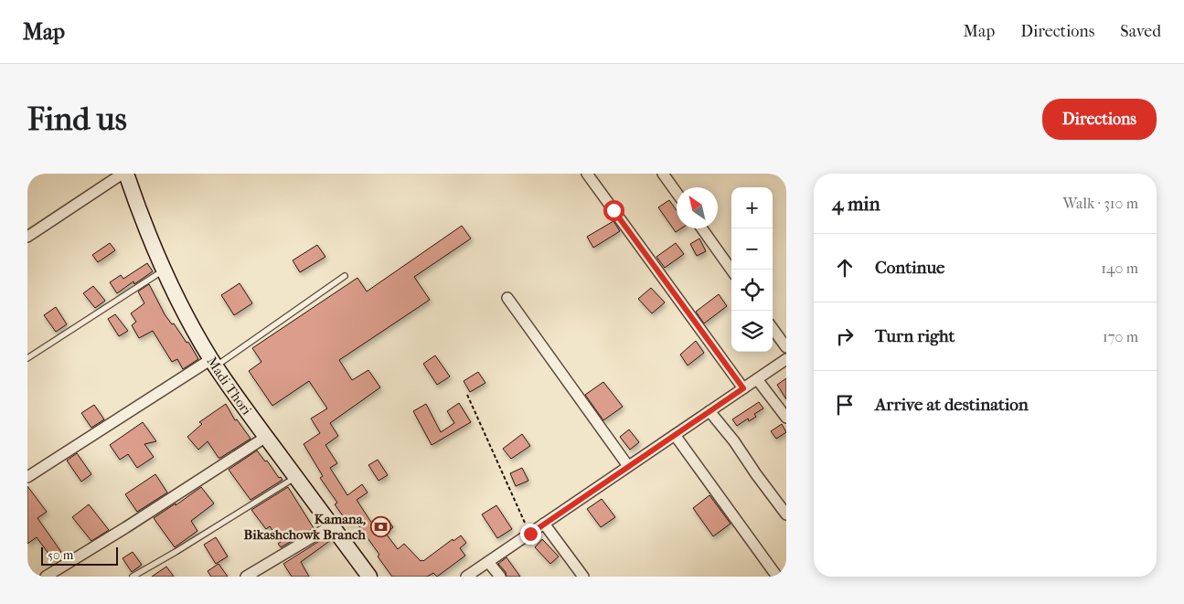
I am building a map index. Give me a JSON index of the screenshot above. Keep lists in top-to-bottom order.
{
  "streets": {
    "main road": ["Madi Thori"]
  },
  "places": {
    "bank": ["Kamana, Bikashchowk Branch"]
  },
  "scale_bar": "50 m",
  "north": "top left",
  "page": {
    "header": "Map",
    "nav": ["Map", "Directions", "Saved"],
    "buttons": "Directions",
    "title": "Find us",
    "heading": ["4 min", "Walk · 310 m"],
    "map_buttons": ["+", "−"],
    "list": [
      ["Continue", "140 m"],
      ["Turn right", "170 m"],
      "Arrive at destination"
    ],
    "scale": "50 m"
  }
}
